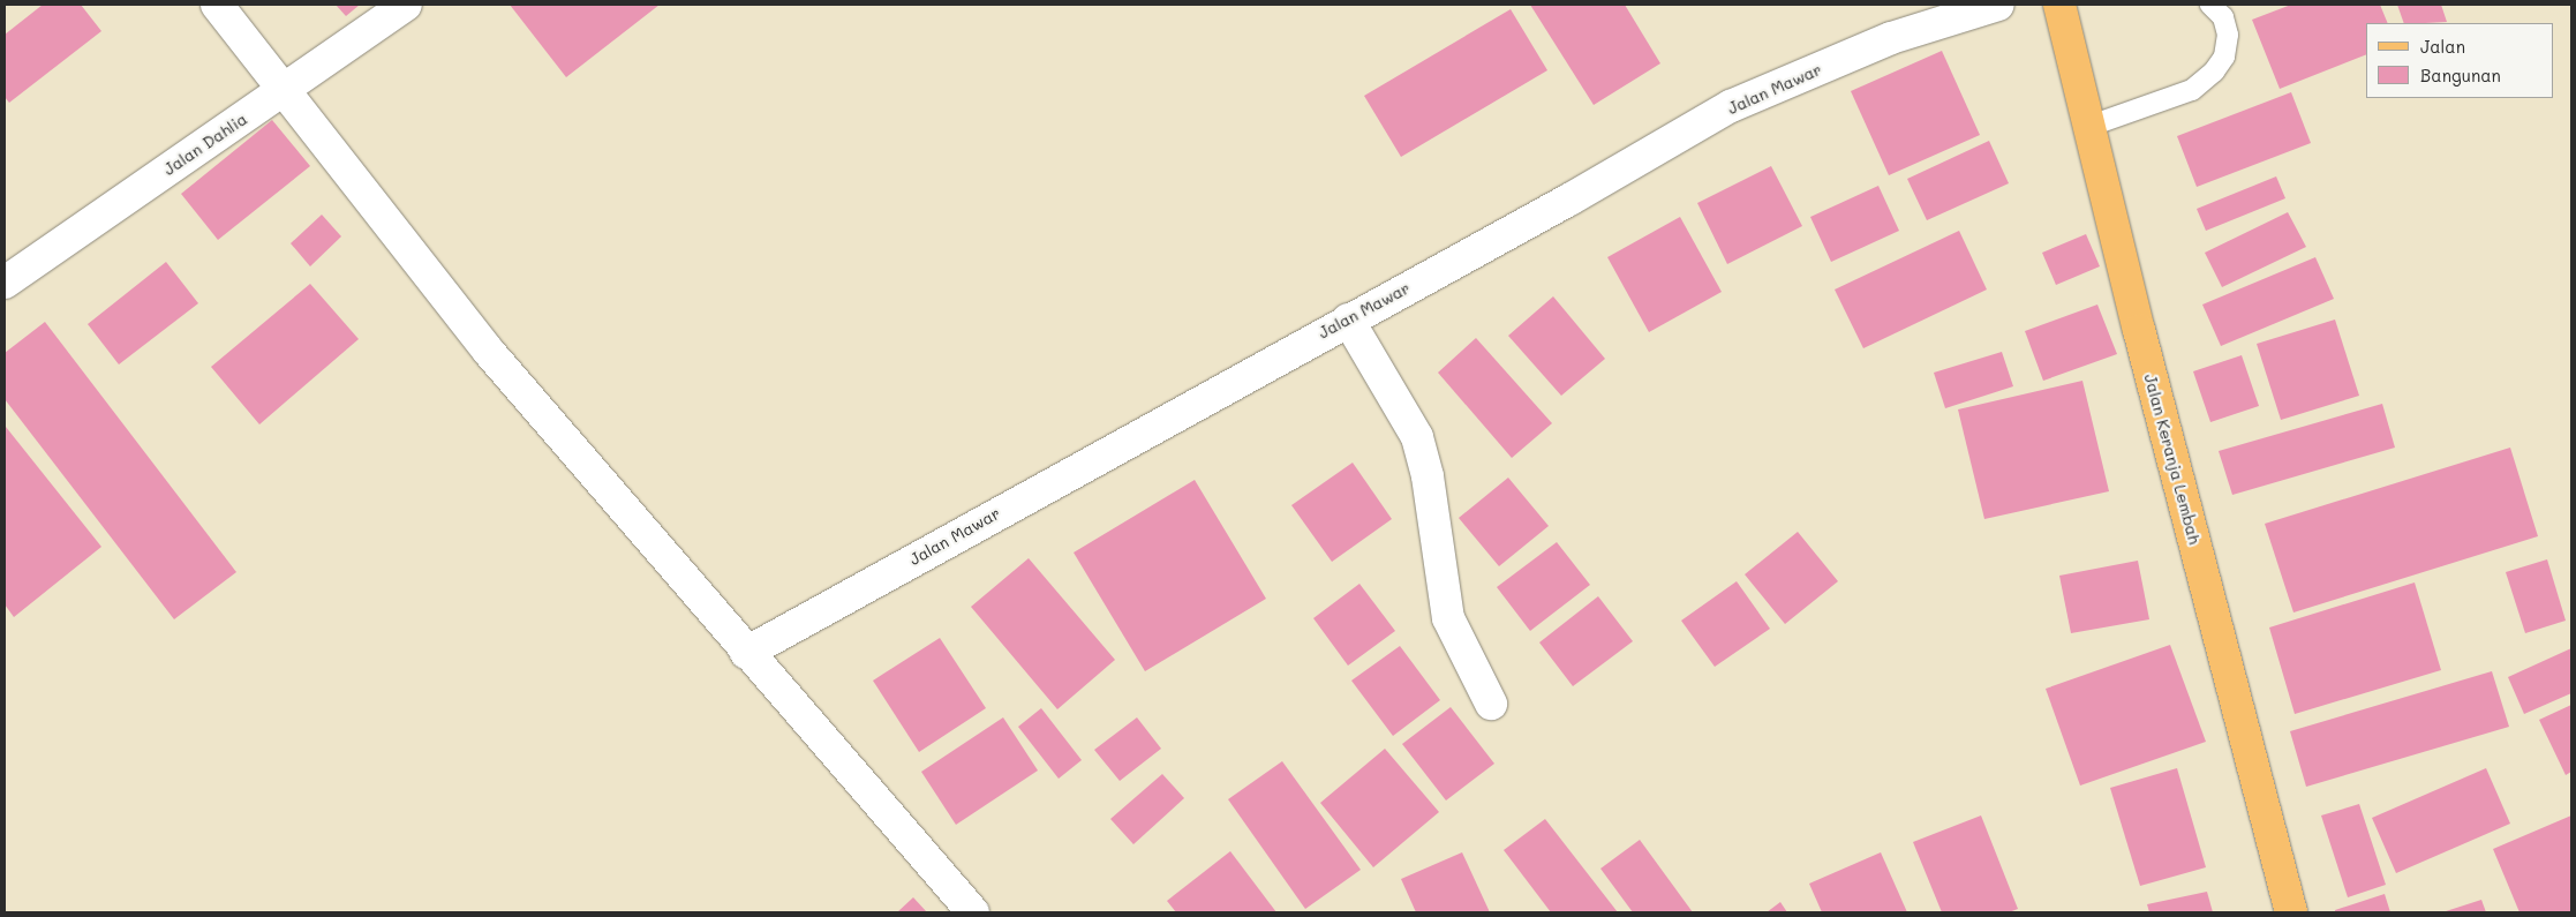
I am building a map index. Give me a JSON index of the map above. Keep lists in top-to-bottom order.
{
  "streets": {
    "main road": ["Jalan Keranja Lembah"],
    "street": ["Jalan Mawar", "Jalan Dahlia"]
  },
  "legend": ["Jalan", "Bangunan"]
}
